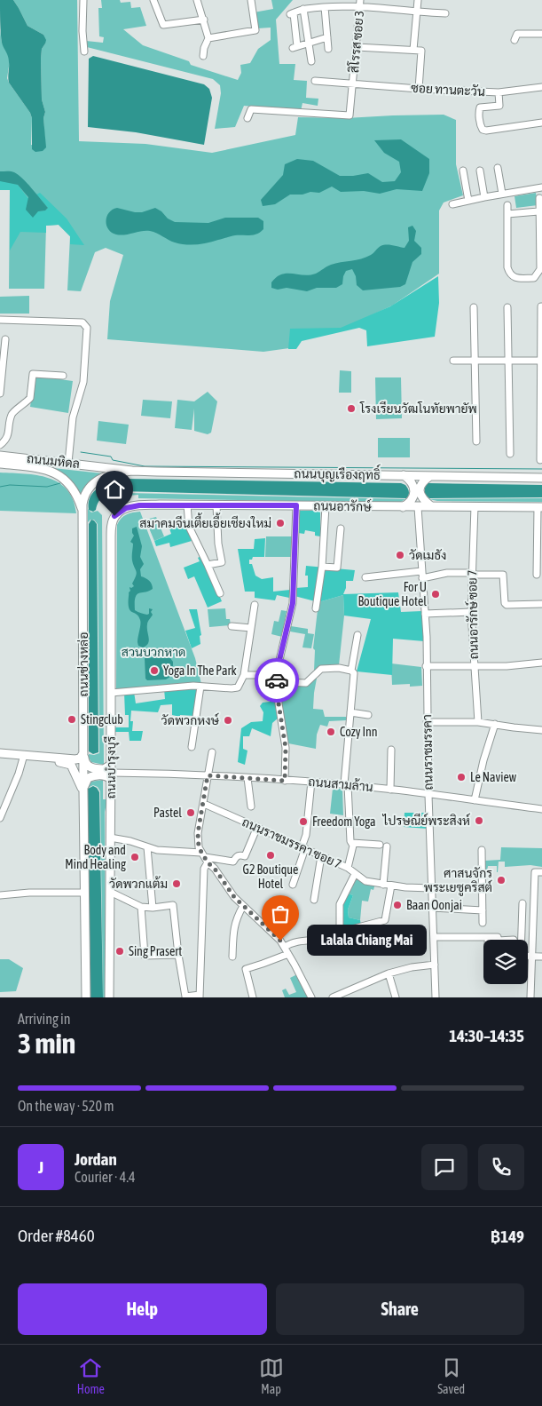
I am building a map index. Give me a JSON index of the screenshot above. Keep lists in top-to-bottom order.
{
  "streets": {
    "main road": [
      "ถนนมหิดล",
      "ถนนบุญเรืองฤทธิ์",
      "ถนนอารักษ์",
      "ถนนช่างหล่อ",
      "ถนนบำรุงบุรี"
    ],
    "street": [
      "สิโรรส ซอย 3",
      "ซอย ทานตะวัน",
      "ถนนอารักษ์ ซอย 7",
      "ถนนราชมรรคา",
      "ถนนสามล้าน",
      "ถนนราชมรรคา ซอย 7"
    ]
  },
  "crossings": [
    ["สิโรรส ซอย 3", "ซอย ทานตะวัน"],
    ["ถนนมหิดล", "ถนนบุญเรืองฤทธิ์"],
    ["ถนนมหิดล", "ถนนช่างหล่อ"],
    ["ถนนบุญเรืองฤทธิ์", "ถนนช่างหล่อ"],
    ["ถนนอารักษ์", "ถนนอารักษ์ ซอย 7"],
    ["ถนนอารักษ์", "ถนนราชมรรคา"],
    ["ถนนอารักษ์", "ถนนบำรุงบุรี"],
    ["ถนนราชมรรคา", "ถนนสามล้าน"],
    ["ถนนราชมรรคา", "ถนนราชมรรคา ซอย 7"],
    ["ถนนบำรุงบุรี", "ถนนสามล้าน"]
  ],
  "parks": ["สวนบวกหาด"],
  "places": [
    "โรงเรียนวัฒโนทัยพายัพ",
    "สมาคมจีนเตี้ยเอี้ยเชียงใหม่",
    "วัดเมธัง",
    "For U Boutique Hotel",
    "Yoga In The Park",
    "Stingclub",
    "วัดพวกหงษ์",
    "Cozy Inn",
    "Le Naview",
    "Pastel",
    "ไปรษณีย์พระสิงห์",
    "Freedom Yoga",
    "G2 Boutique Hotel",
    "Body and Mind Healing",
    "ศาสนจักร พระเยซูคริสต์",
    "วัดพวกแต้ม",
    "Baan Oonjai",
    "Lalala Chiang Mai",
    "Sing Prasert"
  ],
  "page": {
    "bubble": "Lalala Chiang Mai",
    "heading": ["3 min", "Arriving in", "14:30–14:35"],
    "panel": [
      "Jordan",
      "Courier · 4.4",
      "Order #8460",
      "฿149"
    ],
    "bar": "On the way · 520 m",
    "round": "J",
    "buttons": ["Help", "Share"],
    "tabs": ["Home", "Map", "Saved"]
  }
}
